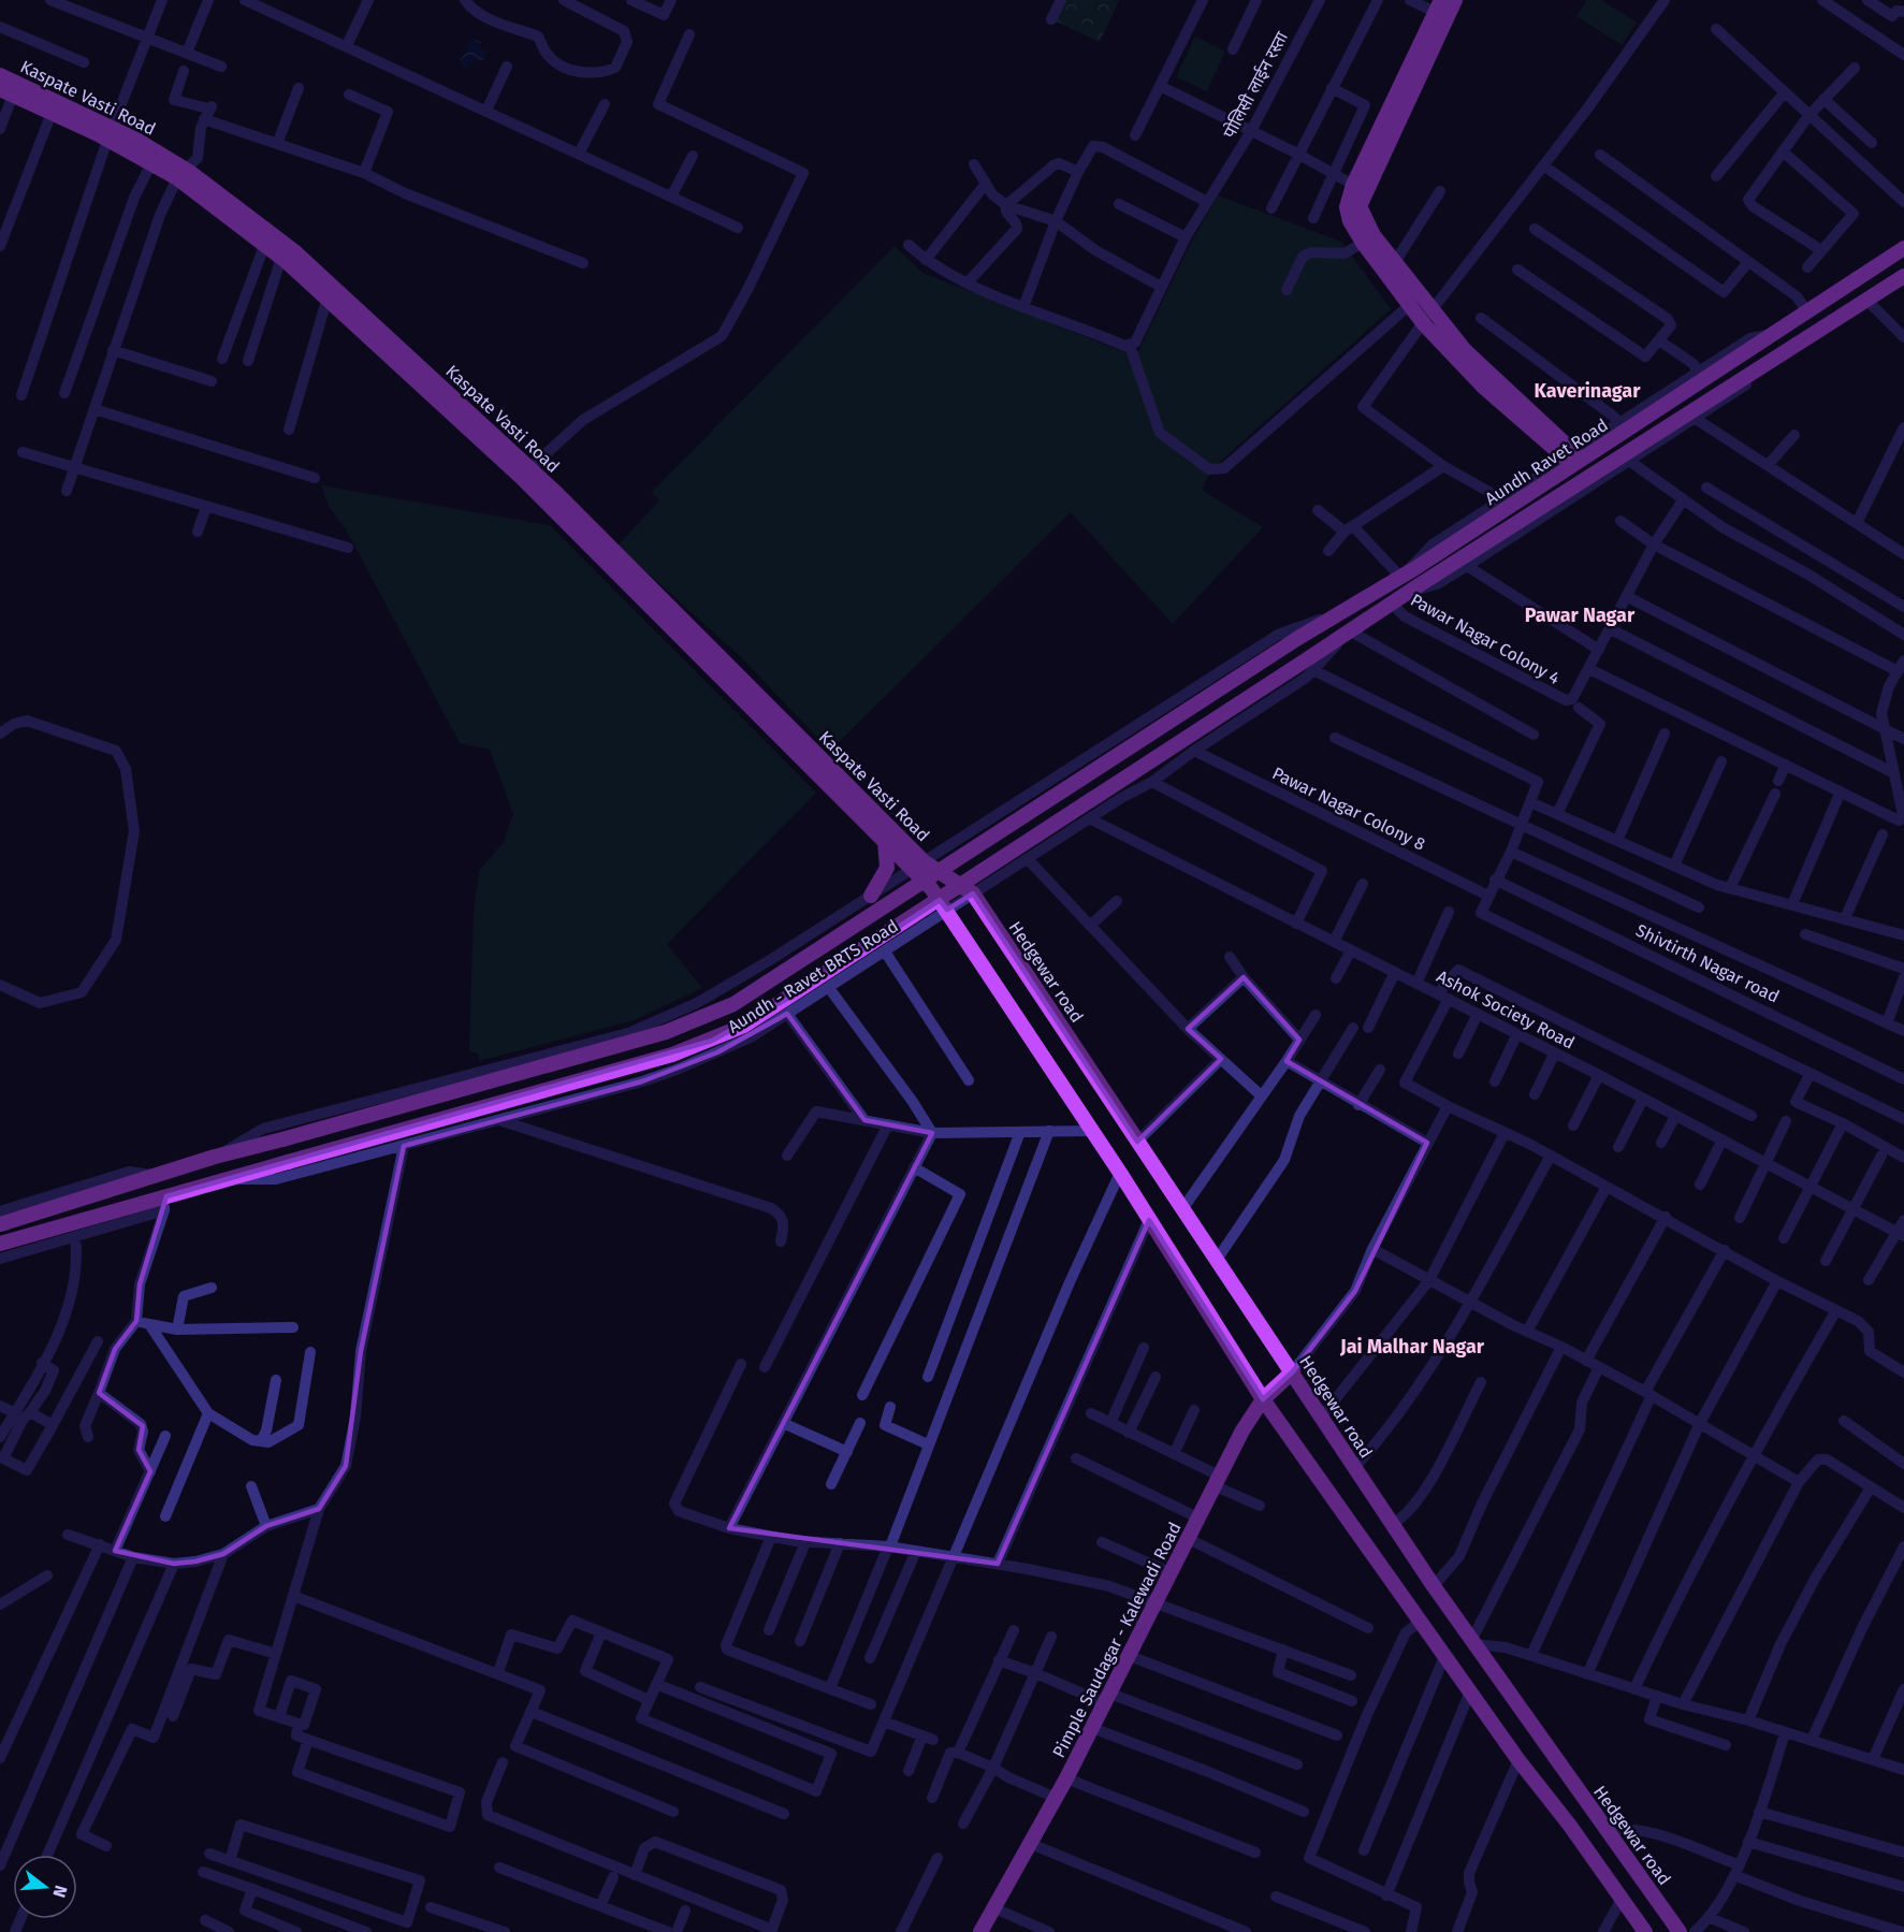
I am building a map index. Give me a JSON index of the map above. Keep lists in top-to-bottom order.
{
  "streets": {
    "main road": [
      "Kaspate Vasti Road",
      "Aundh Ravet Road",
      "Hedgewar road",
      "Pimple Saudagar - Kalewadi Road"
    ],
    "street": [
      "पोलिसी लाईन रस्ता",
      "Pawar Nagar Colony 4",
      "Pawar Nagar Colony 8",
      "Shivtirth Nagar road",
      "Aundh - Ravet BRTS Road",
      "Ashok Society Road"
    ]
  },
  "crossings": [
    ["Kaspate Vasti Road", "Aundh - Ravet BRTS Road"],
    ["Aundh Ravet Road", "Pawar Nagar Colony 4"],
    ["Aundh Ravet Road", "Aundh - Ravet BRTS Road"],
    ["Pawar Nagar Colony 8", "Aundh - Ravet BRTS Road"],
    ["Hedgewar road", "Aundh - Ravet BRTS Road"],
    ["Hedgewar road", "Pimple Saudagar - Kalewadi Road"],
    ["Aundh - Ravet BRTS Road", "Ashok Society Road"]
  ],
  "districts": ["Kaverinagar", "Pawar Nagar", "Jai Malhar Nagar"],
  "north": "right"
}
